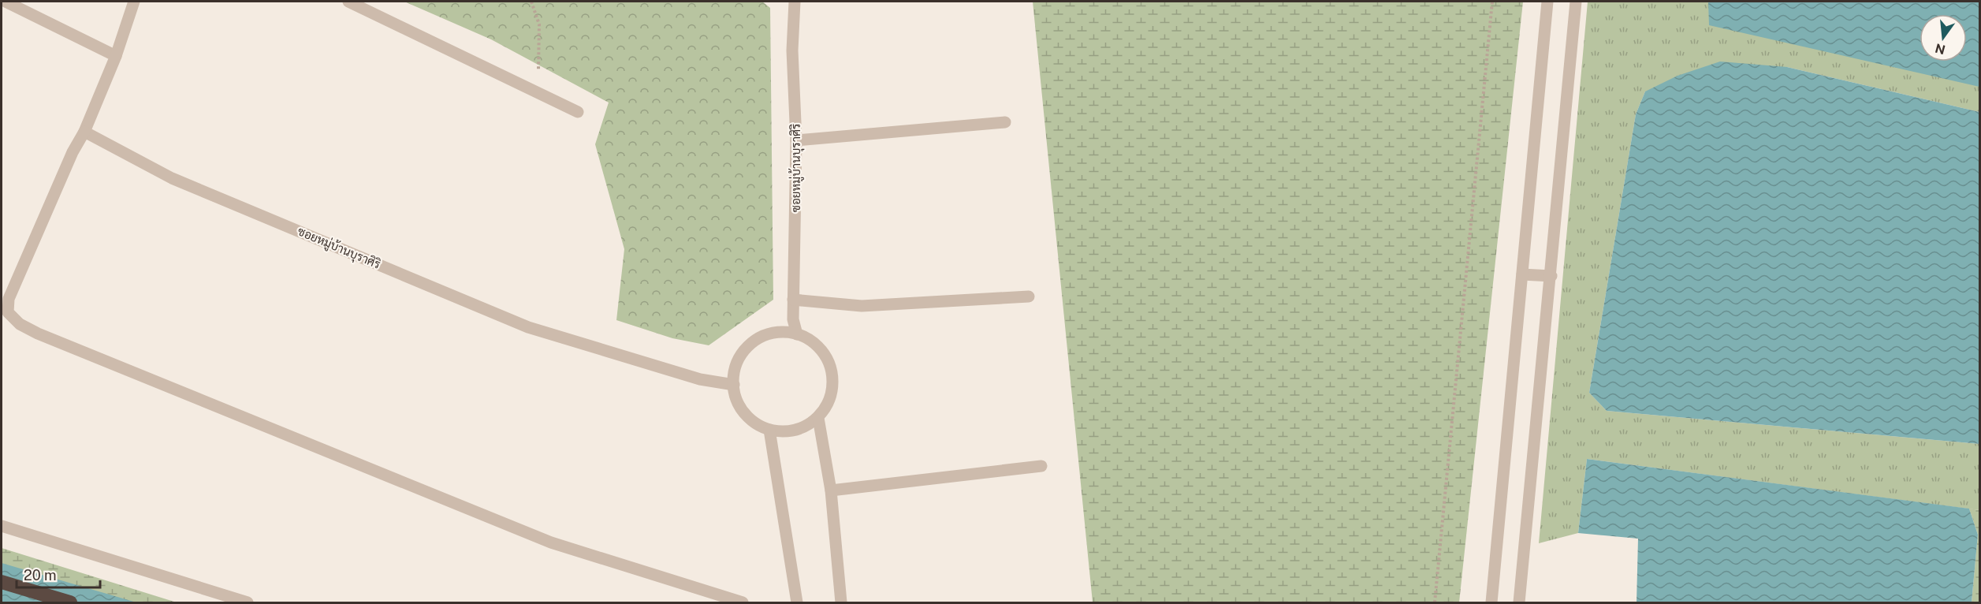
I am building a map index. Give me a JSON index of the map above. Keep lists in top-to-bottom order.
{
  "streets": {
    "street": ["ซอยหมู่บ้านบุราศิริ"]
  },
  "scale_bar": "20 m",
  "north": "bottom"
}
